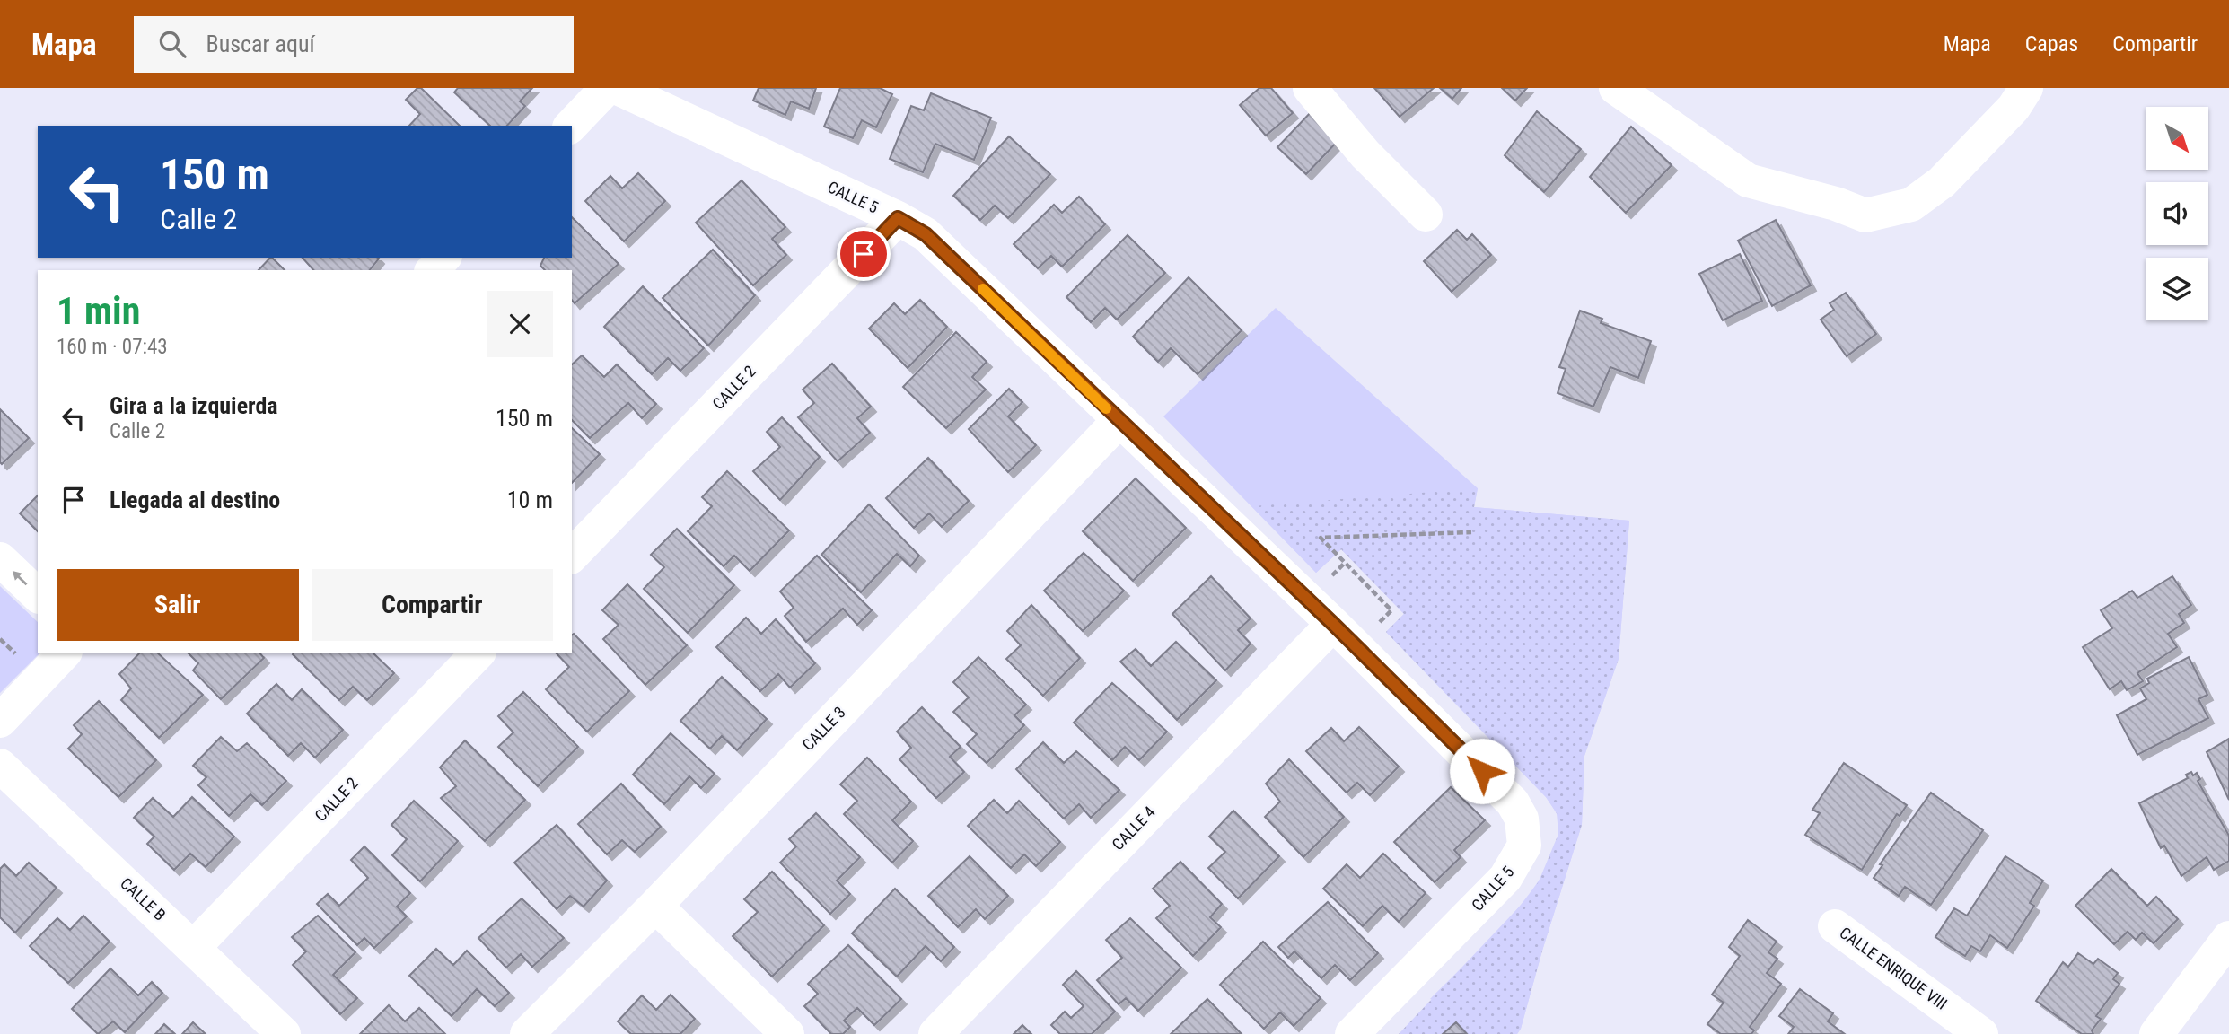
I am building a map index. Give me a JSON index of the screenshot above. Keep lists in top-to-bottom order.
{
  "streets": {
    "street": [
      "CALLE 5",
      "CALLE 2",
      "CALLE 3",
      "CALLE 4",
      "CALLE B",
      "CALLE ENRIQUE VIII"
    ]
  },
  "crossings": [
    ["CALLE 5", "CALLE 2"],
    ["CALLE 5", "CALLE 3"],
    ["CALLE 5", "CALLE 4"],
    ["CALLE 2", "CALLE B"]
  ],
  "north": "bottom right",
  "page": {
    "header": "Mapa",
    "search": "Buscar aquí",
    "nav": ["Mapa", "Capas", "Compartir"],
    "turn": ["150 m", "Calle 2"],
    "heading": ["1 min", "160 m · 07:43"],
    "list": [
      {
        "name": "Gira a la izquierda",
        "note": "Calle 2",
        "value": "150 m"
      },
      {
        "name": "Llegada al destino",
        "value": "10 m"
      }
    ],
    "buttons": ["Salir", "Compartir"]
  }
}
